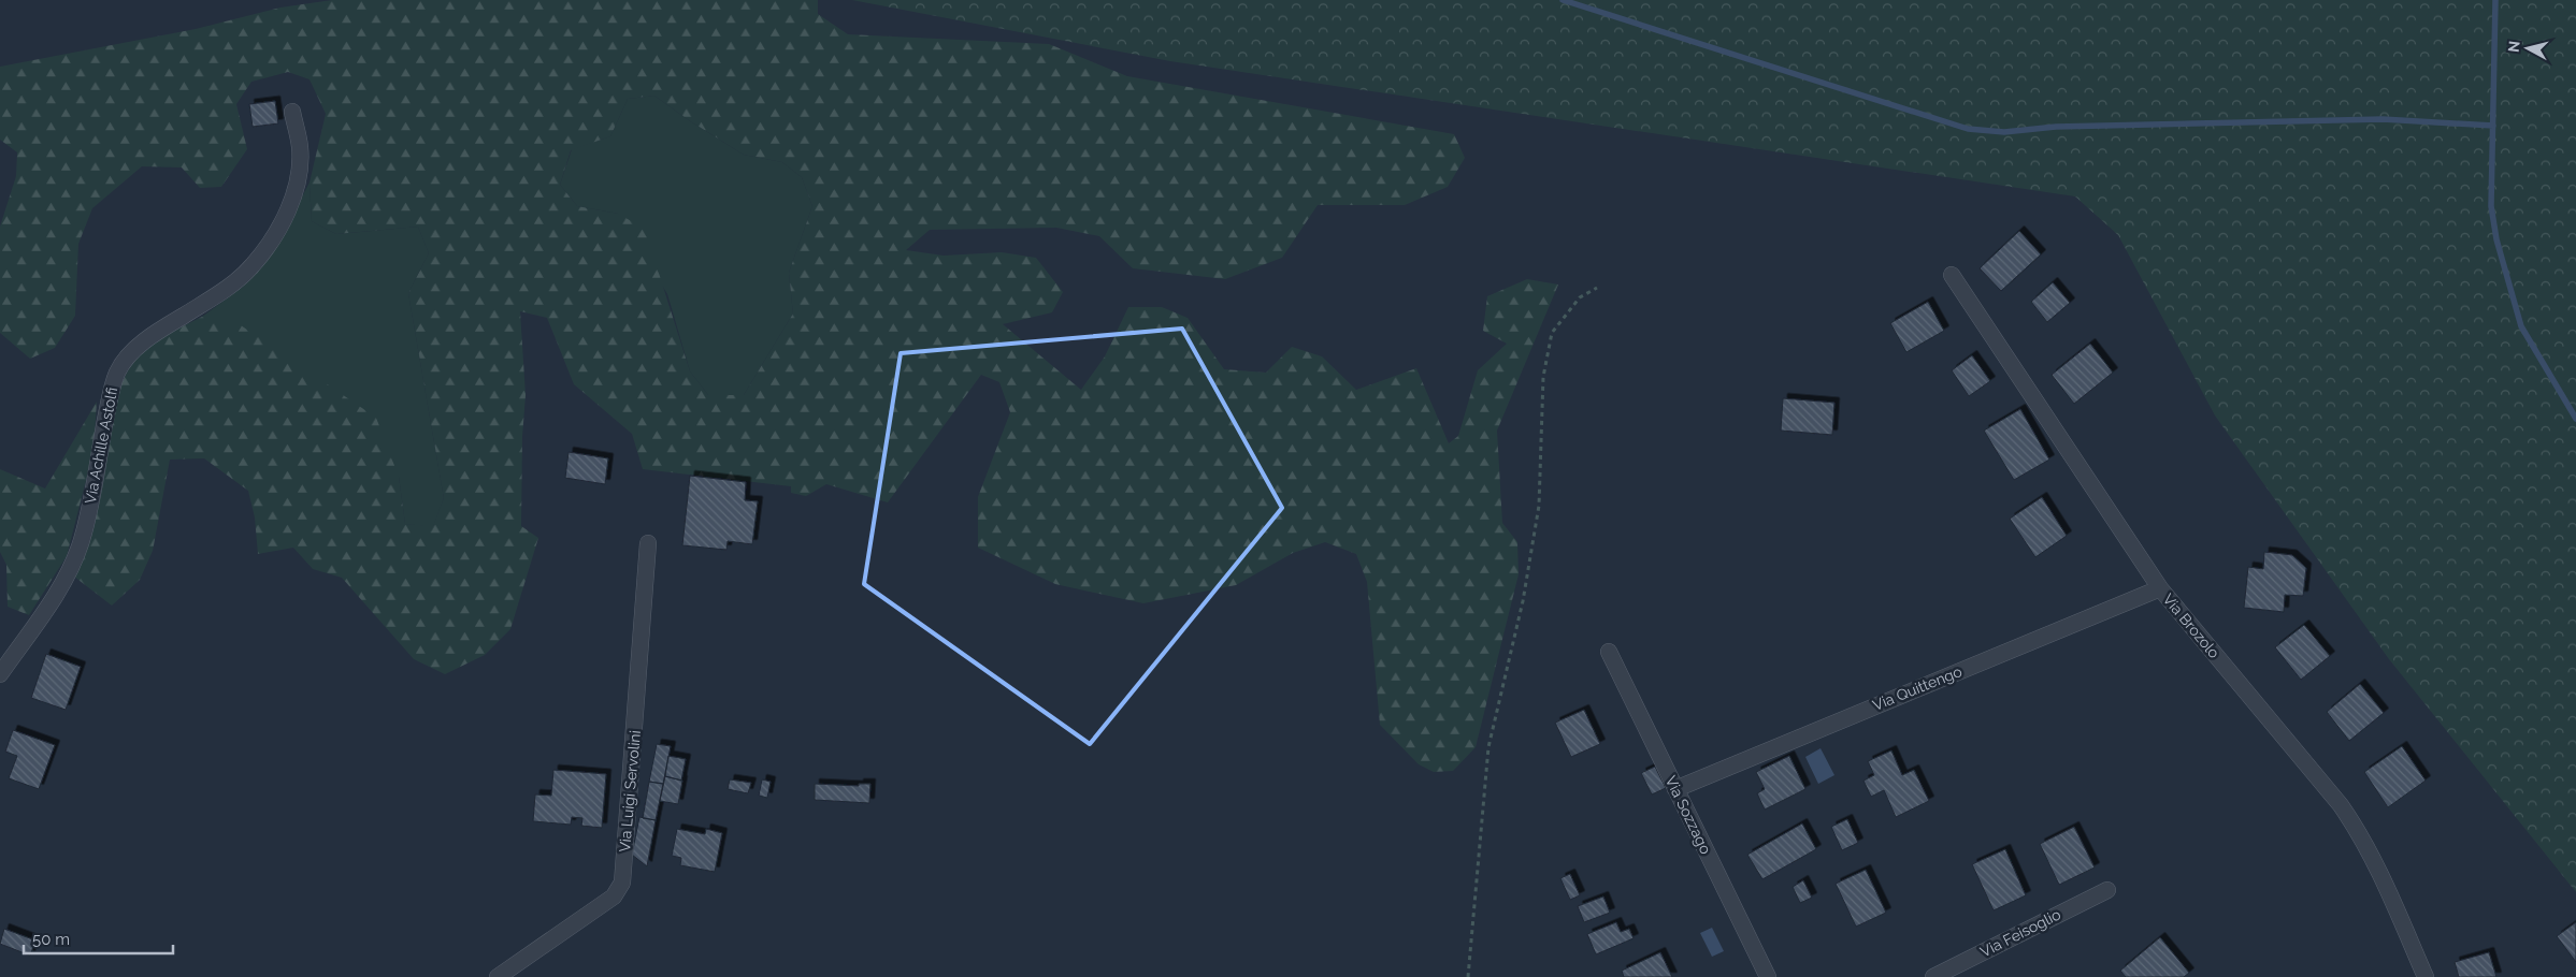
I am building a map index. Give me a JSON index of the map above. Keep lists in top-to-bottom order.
{
  "streets": {
    "street": [
      "Via Achille Astolfi",
      "Via Brozolo",
      "Via Quittengo",
      "Via Luigi Servolini",
      "Via Sozzago",
      "Via Feisoglio"
    ]
  },
  "crossings": [
    ["Via Brozolo", "Via Quittengo"],
    ["Via Quittengo", "Via Sozzago"]
  ],
  "scale_bar": "50 m",
  "north": "left"
}
